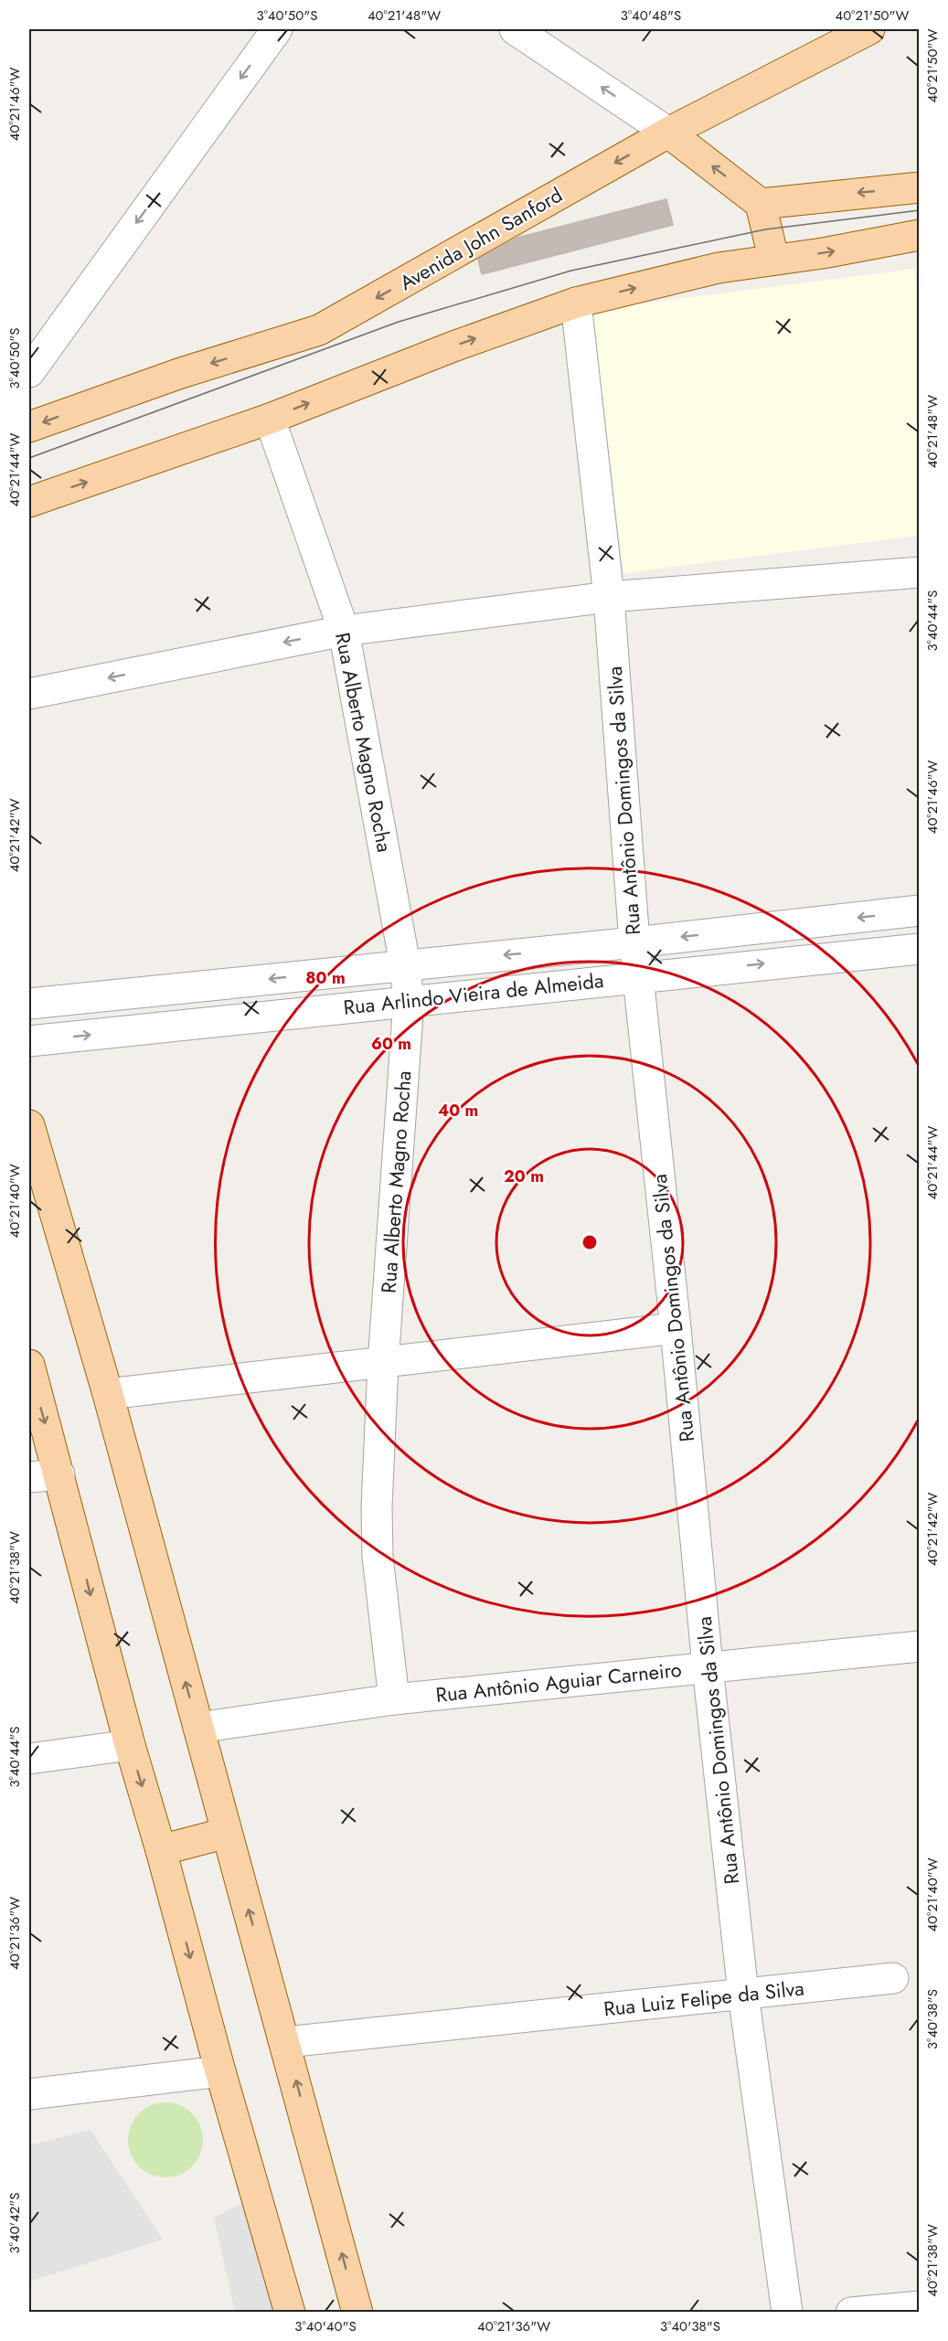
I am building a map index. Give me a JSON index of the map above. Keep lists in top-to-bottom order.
{
  "streets": {
    "main road": ["Avenida John Sanford"],
    "street": [
      "Rua Alberto Magno Rocha",
      "Rua Antônio Domingos da Silva",
      "Rua Arlindo Vieira de Almeida",
      "Rua Antônio Aguiar Carneiro",
      "Rua Luiz Felipe da Silva"
    ]
  },
  "crossings": [
    ["Rua Alberto Magno Rocha", "Rua Arlindo Vieira de Almeida"],
    ["Rua Alberto Magno Rocha", "Rua Antônio Aguiar Carneiro"],
    ["Rua Antônio Domingos da Silva", "Rua Arlindo Vieira de Almeida"],
    ["Rua Antônio Domingos da Silva", "Rua Antônio Aguiar Carneiro"],
    ["Rua Antônio Domingos da Silva", "Rua Luiz Felipe da Silva"]
  ],
  "coordinates": [
    "3°40'50\"S",
    "40°21'48\"W",
    "3°40'48\"S",
    "40°21'50\"W",
    "40°21'46\"W",
    "40°21'44\"W",
    "3°40'44\"S",
    "40°21'42\"W",
    "40°21'40\"W",
    "40°21'38\"W",
    "40°21'36\"W",
    "3°40'38\"S",
    "3°40'42\"S",
    "3°40'40\"S"
  ],
  "rings": [
    "80 m",
    "60 m",
    "40 m",
    "20 m"
  ]
}
